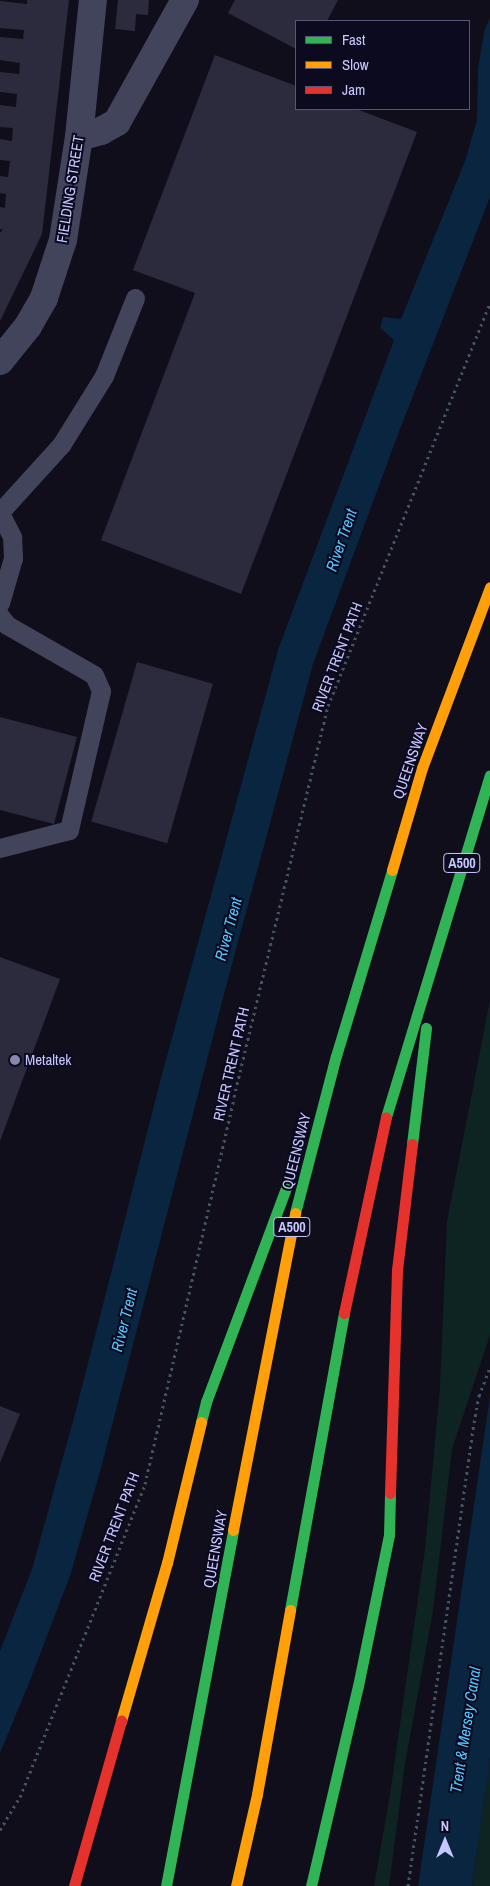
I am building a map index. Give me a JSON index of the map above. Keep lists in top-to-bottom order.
{
  "streets": {
    "highway": ["QUEENSWAY", "A500"],
    "street": ["FIELDING STREET"],
    "path": ["RIVER TRENT PATH"]
  },
  "water": ["River Trent", "Trent & Mersey Canal"],
  "places": ["Metaltek"],
  "legend": ["Fast", "Slow", "Jam"],
  "north": "top"
}
